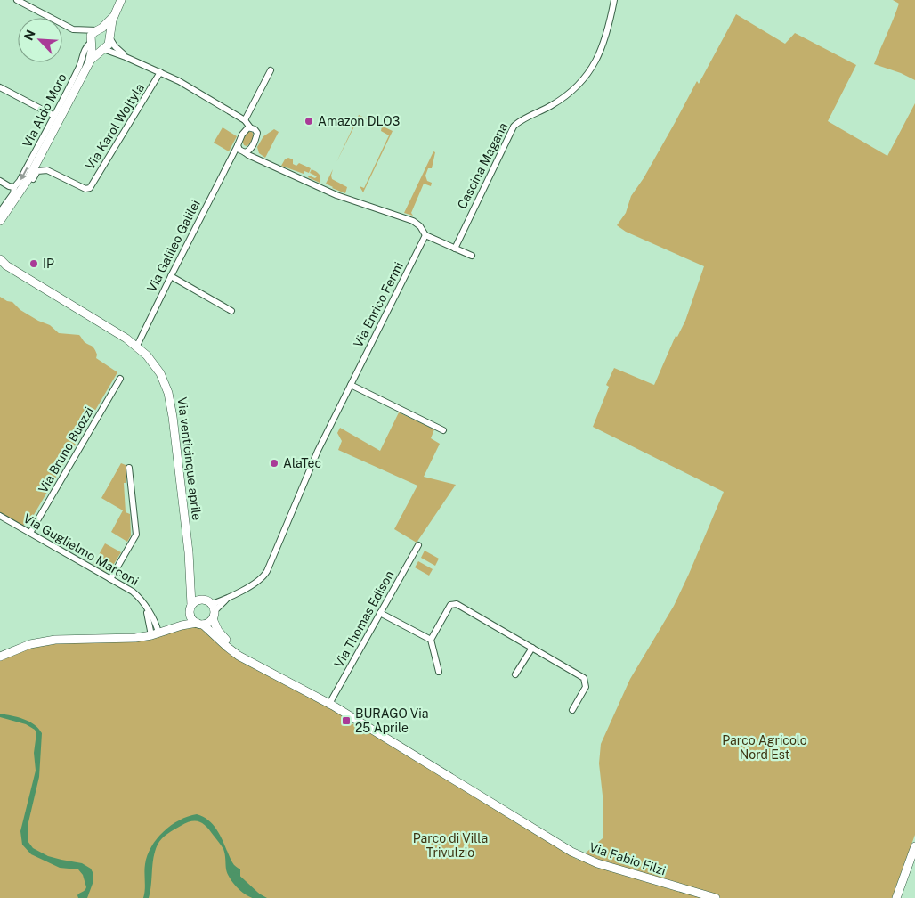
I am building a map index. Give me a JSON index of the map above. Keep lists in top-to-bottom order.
{
  "streets": {
    "street": [
      "Via Aldo Moro",
      "Via Karol Wojtyla",
      "Cascina Magana",
      "Via Galileo Galilei",
      "Via Enrico Fermi",
      "Via Bruno Buozzi",
      "Via venticinque aprile",
      "Via Guglielmo Marconi",
      "Via Thomas Edison",
      "Via Fabio Filzi"
    ]
  },
  "crossings": [
    ["Via Aldo Moro", "Via Karol Wojtyla"],
    ["Via Galileo Galilei", "Via venticinque aprile"],
    ["Via Enrico Fermi", "Via venticinque aprile"],
    ["Via Bruno Buozzi", "Via Guglielmo Marconi"],
    ["Via Thomas Edison", "Via Fabio Filzi"]
  ],
  "parks": ["Parco Agricolo Nord Est", "Parco di Villa Trivulzio"],
  "places": {
    "other": ["Amazon DLO3", "IP", "AlaTec"],
    "transit": ["BURAGO Via 25 Aprile"]
  },
  "north": "top left"
}
